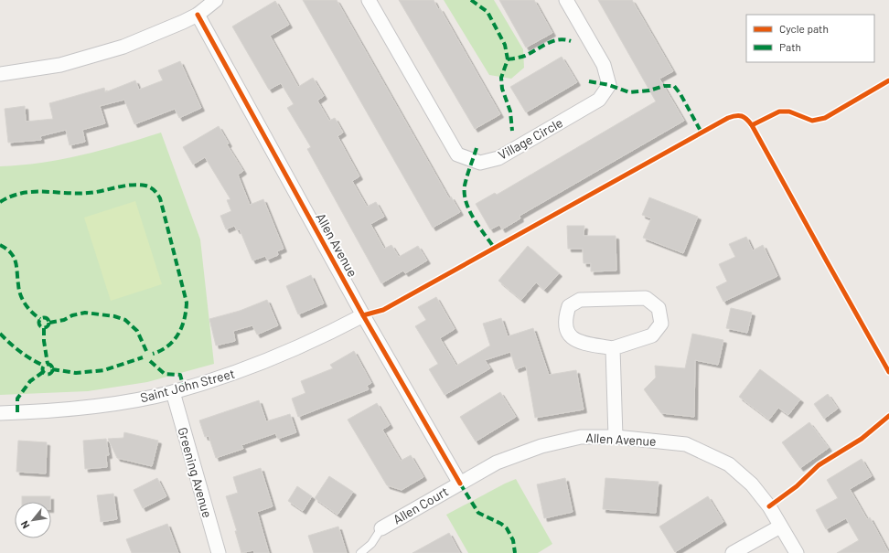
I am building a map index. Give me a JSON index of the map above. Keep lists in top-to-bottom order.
{
  "streets": {
    "street": [
      "Village Circle",
      "Allen Avenue",
      "Saint John Street",
      "Greening Avenue",
      "Allen Court"
    ]
  },
  "crossings": [
    ["Allen Avenue", "Saint John Street"],
    ["Allen Avenue", "Allen Court"],
    ["Saint John Street", "Greening Avenue"]
  ],
  "legend": ["Cycle path", "Path"],
  "north": "bottom left"
}
